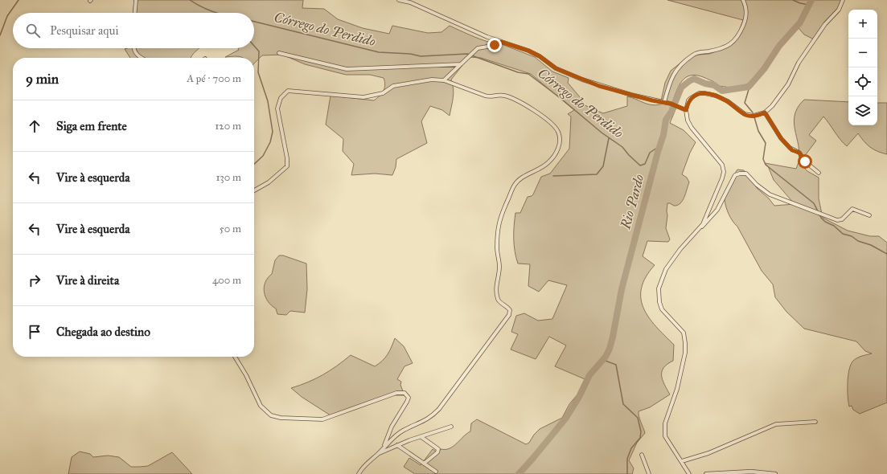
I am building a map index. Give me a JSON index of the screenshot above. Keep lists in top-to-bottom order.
{
  "water": ["Córrego do Perdido", "Rio Pardo"],
  "page": {
    "map_buttons": ["+", "−"],
    "search": "Pesquisar aqui",
    "heading": ["9 min", "A pé · 700 m"],
    "list": [
      ["Siga em frente", "120 m"],
      ["Vire à esquerda", "130 m"],
      ["Vire à esquerda", "50 m"],
      ["Vire à direita", "400 m"],
      "Chegada ao destino"
    ]
  }
}
